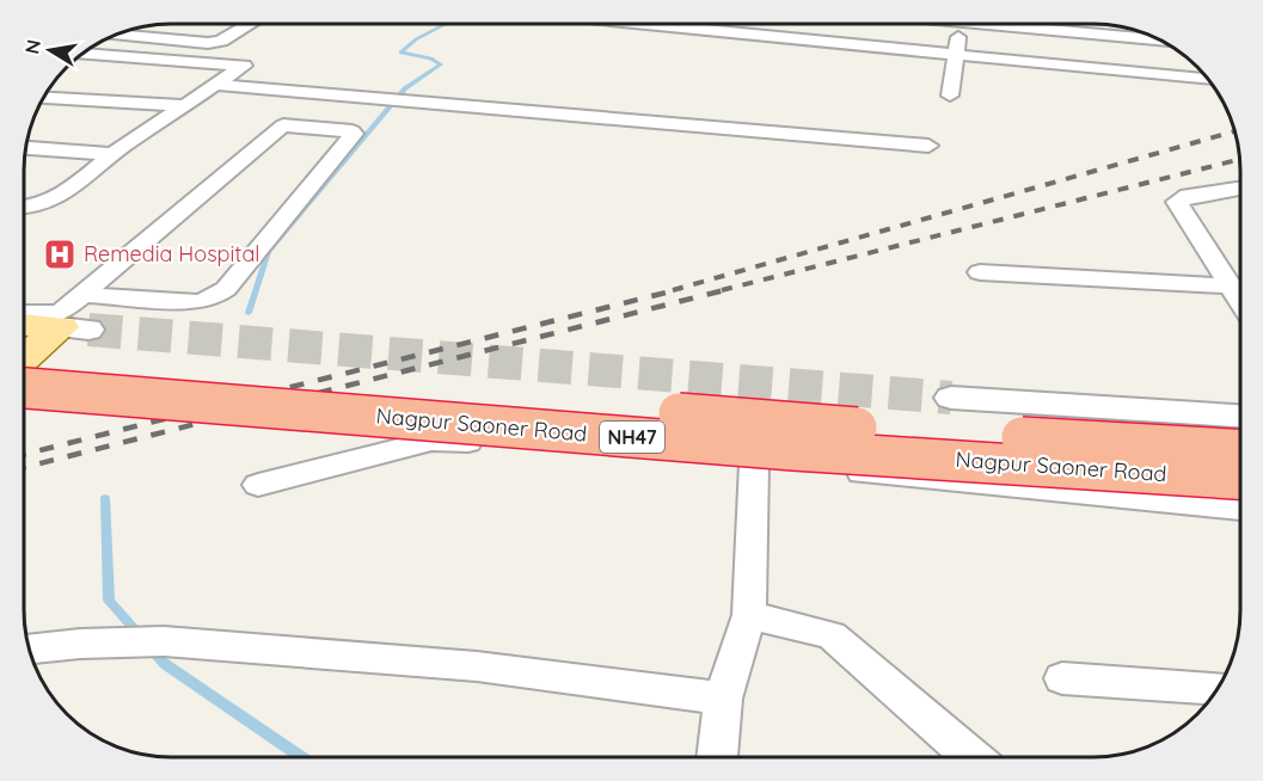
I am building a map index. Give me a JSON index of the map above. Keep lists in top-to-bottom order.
{
  "streets": {
    "highway": ["Nagpur Saoner Road", "NH47"]
  },
  "places": {
    "hospital": ["Remedia Hospital"]
  },
  "north": "left"
}
